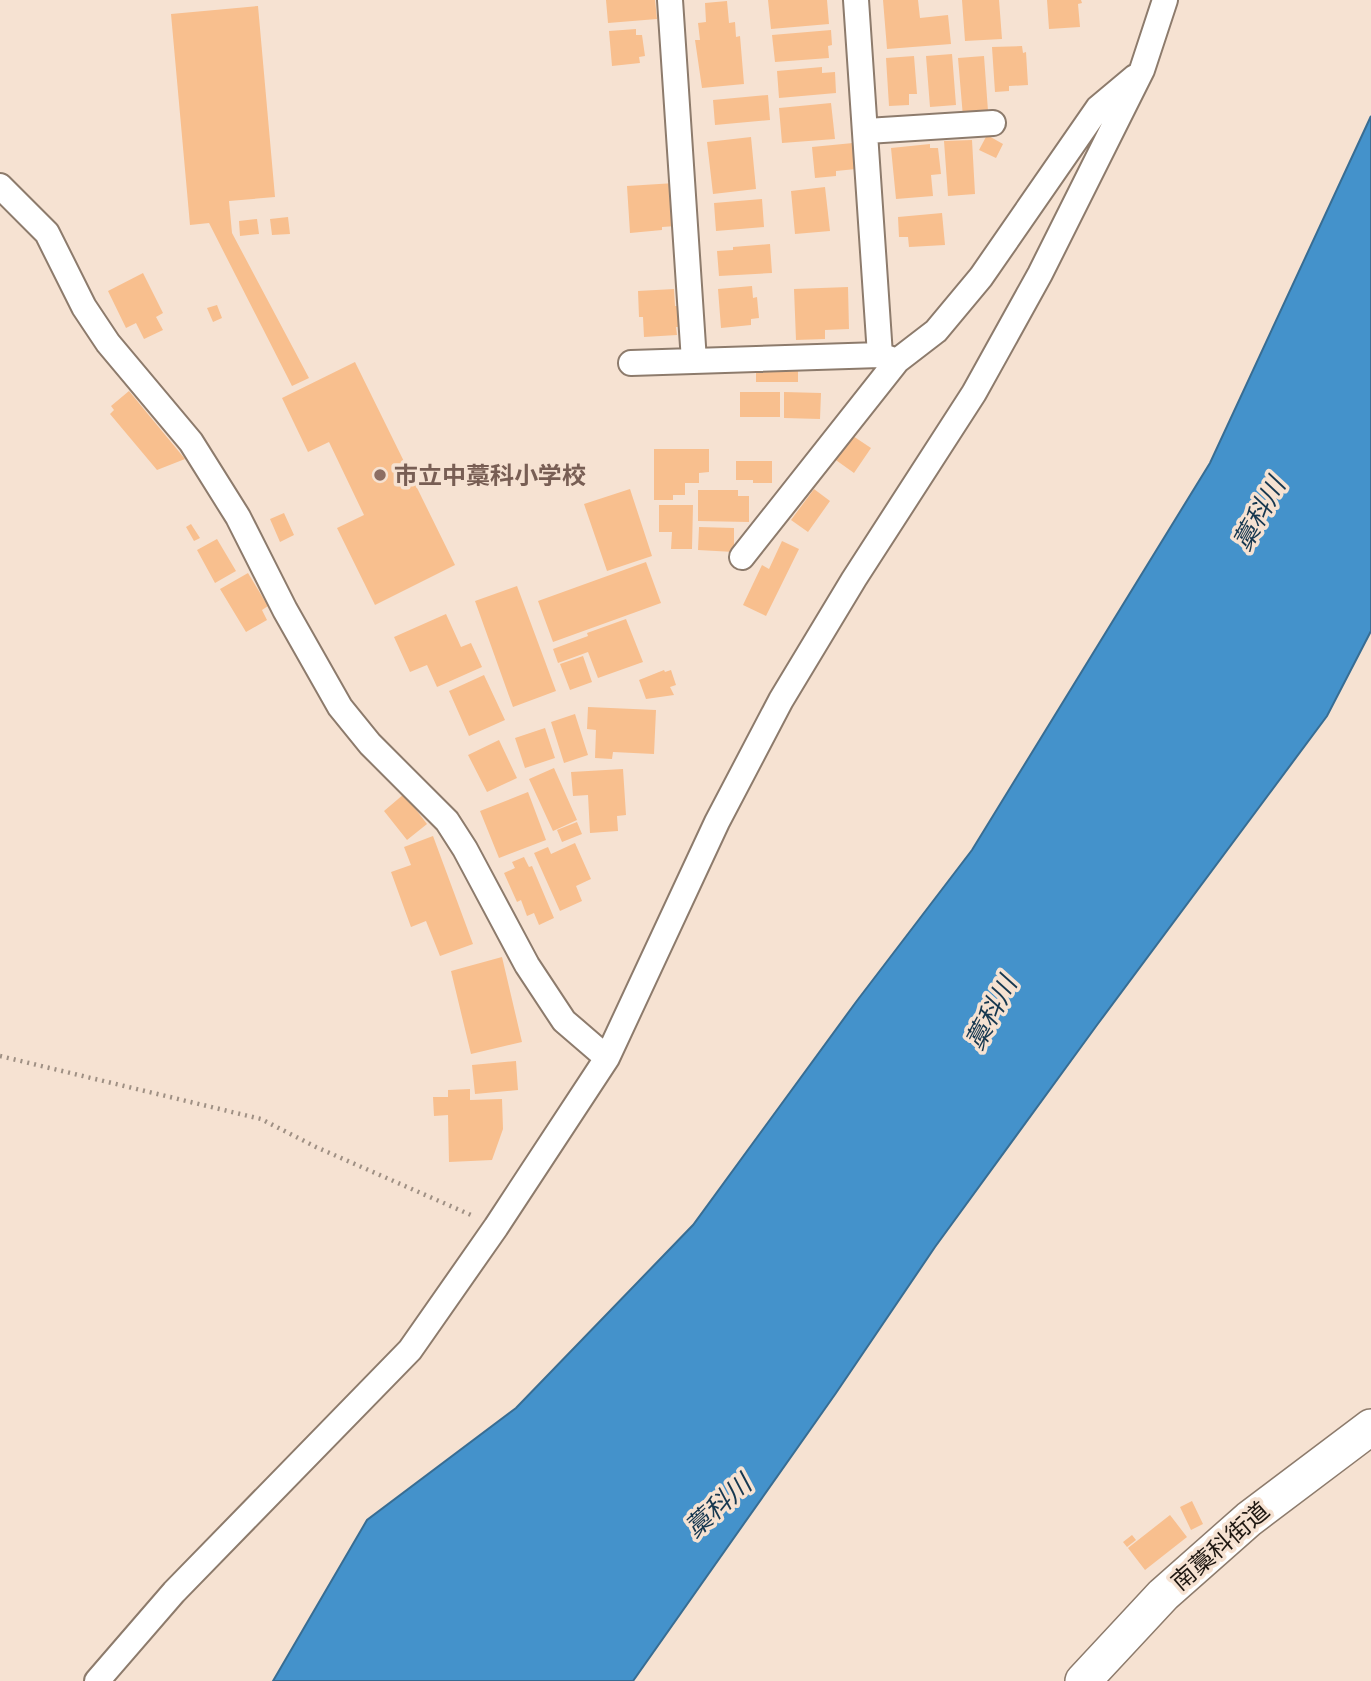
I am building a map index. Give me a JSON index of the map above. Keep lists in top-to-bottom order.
{
  "streets": {
    "main road": ["南藁科街道"]
  },
  "water": ["藁科川"],
  "places": ["市立中藁科小学校"]
}
